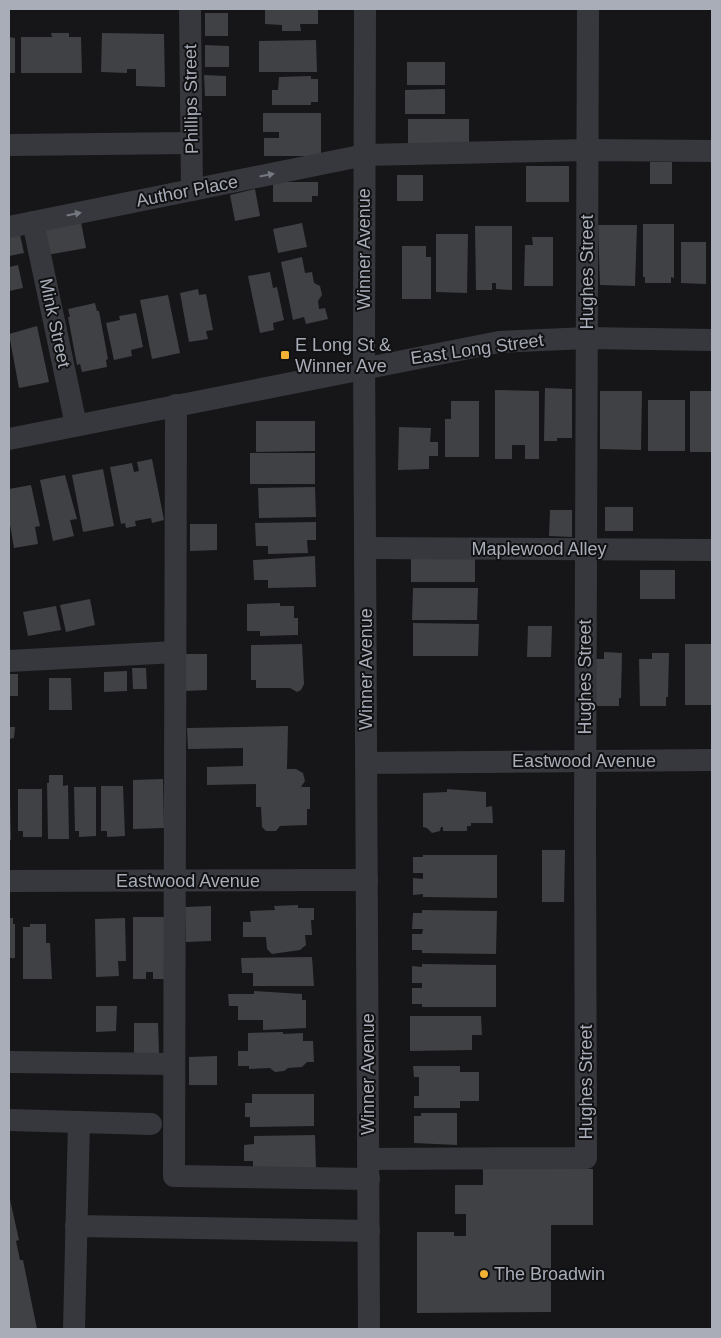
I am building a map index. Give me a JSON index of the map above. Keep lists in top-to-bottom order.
{
  "streets": {
    "street": [
      "Phillips Street",
      "Author Place",
      "Winner Avenue",
      "Hughes Street",
      "Mink Street",
      "East Long Street",
      "Maplewood Alley",
      "Eastwood Avenue"
    ]
  },
  "crossings": [
    ["Phillips Street", "Author Place"],
    ["Author Place", "Winner Avenue"],
    ["Author Place", "Hughes Street"],
    ["Author Place", "Mink Street"],
    ["Winner Avenue", "Hughes Street"],
    ["Winner Avenue", "East Long Street"],
    ["Winner Avenue", "Maplewood Alley"],
    ["Winner Avenue", "Eastwood Avenue"],
    ["Hughes Street", "East Long Street"],
    ["Hughes Street", "Maplewood Alley"],
    ["Hughes Street", "Eastwood Avenue"],
    ["Mink Street", "East Long Street"]
  ],
  "places": {
    "transit": ["E Long St & Winner Ave"],
    "other": ["The Broadwin"]
  }
}
